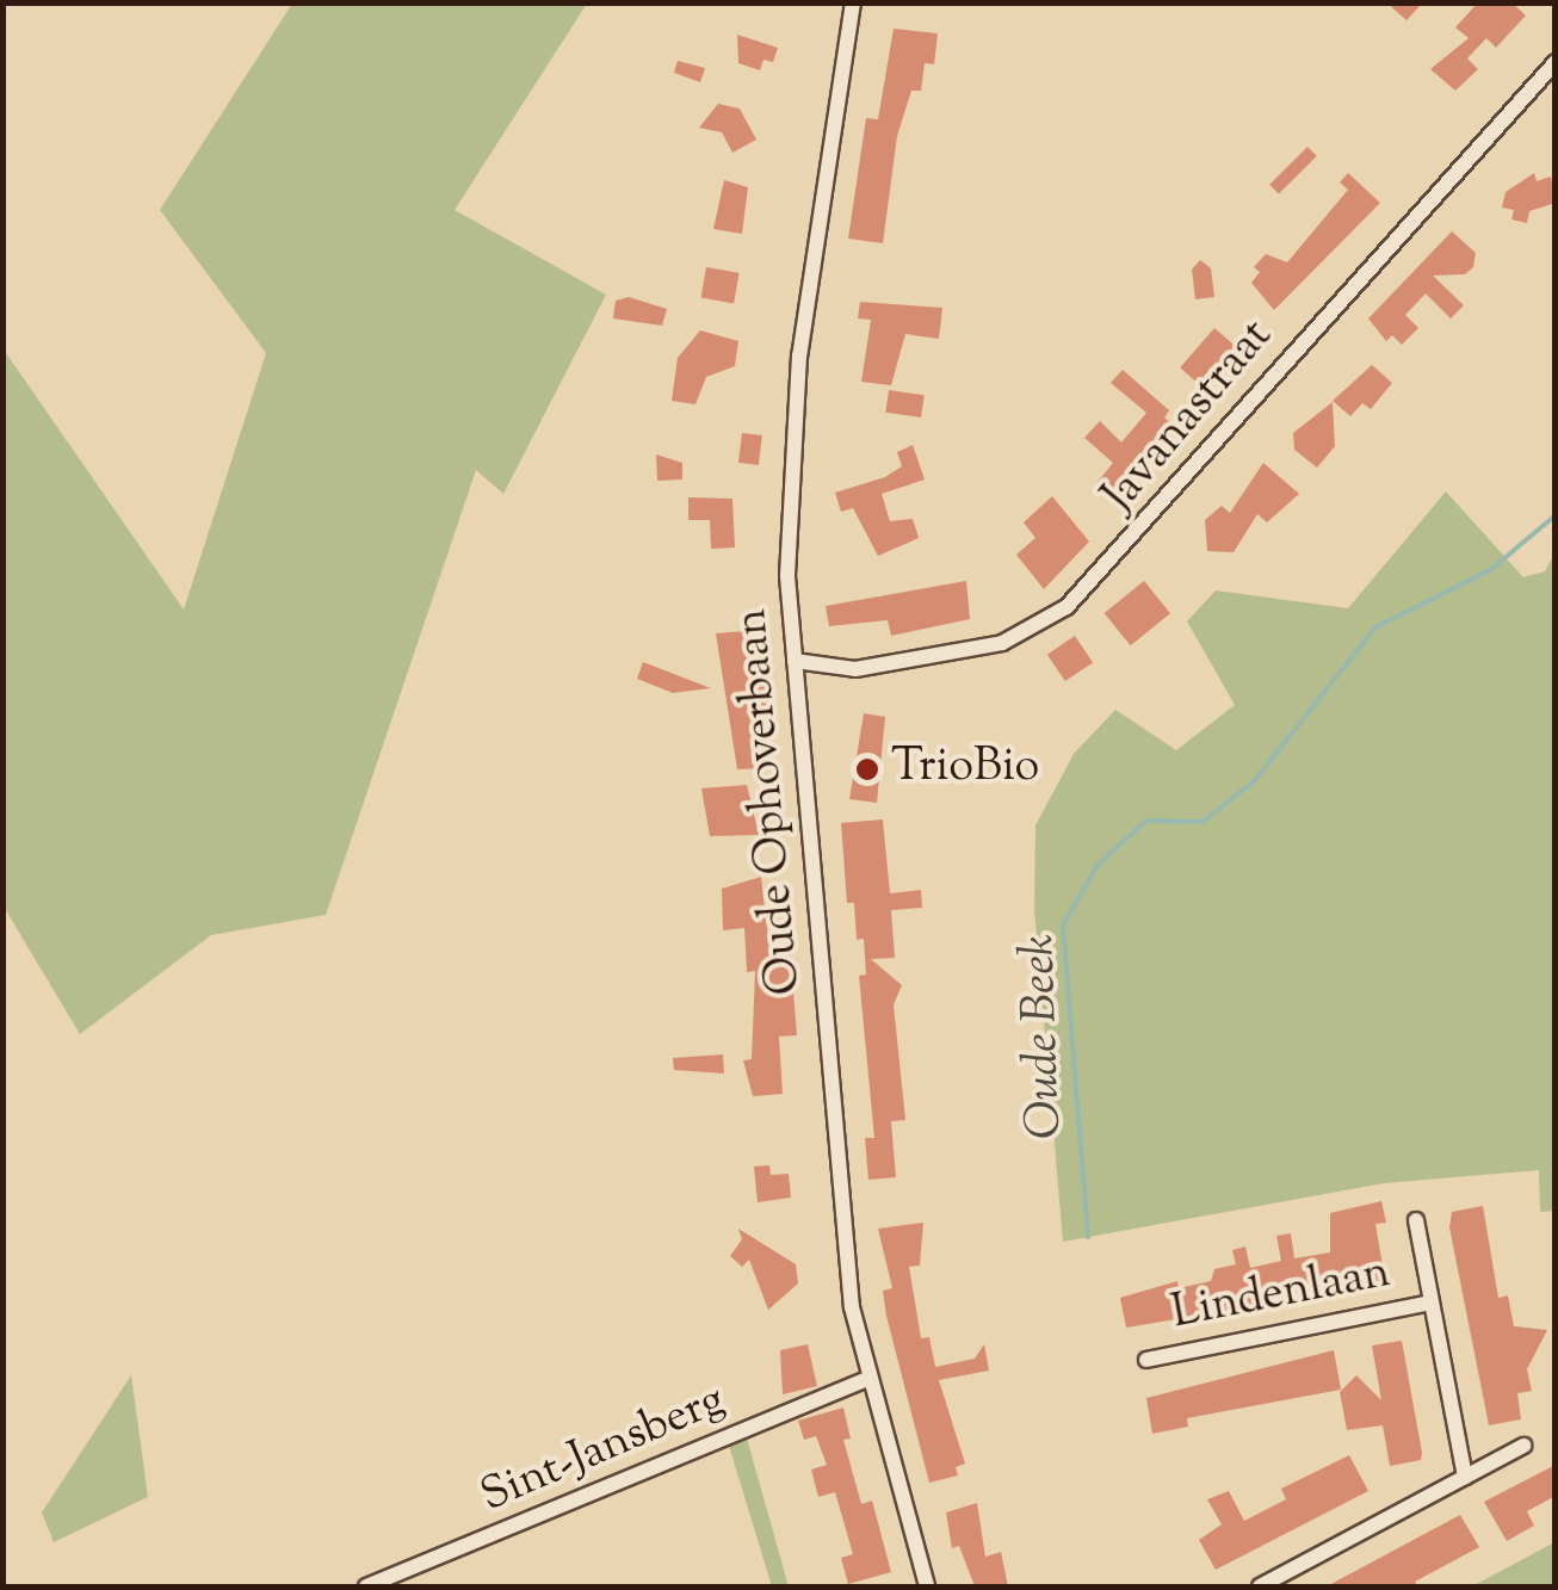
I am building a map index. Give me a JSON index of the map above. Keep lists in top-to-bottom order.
{
  "streets": {
    "street": [
      "Javanastraat",
      "Oude Ophoverbaan",
      "Lindenlaan",
      "Sint-Jansberg"
    ]
  },
  "crossings": [
    ["Javanastraat", "Oude Ophoverbaan"],
    ["Oude Ophoverbaan", "Sint-Jansberg"]
  ],
  "water": ["Oude Beek"],
  "places": ["TrioBio"]
}
